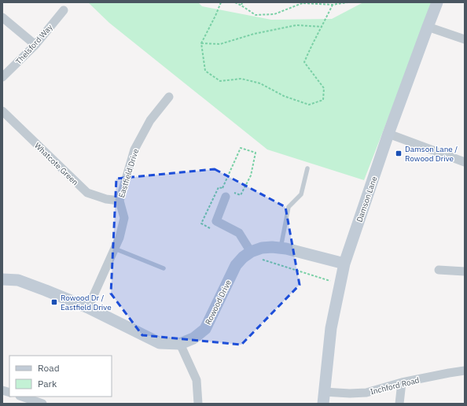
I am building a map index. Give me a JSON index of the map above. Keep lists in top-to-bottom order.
{
  "streets": {
    "street": [
      "Thelsford Way",
      "Whatcote Green",
      "Eastfield Drive",
      "Damson Lane",
      "Rowood Drive",
      "Inchford Road"
    ]
  },
  "crossings": [
    ["Whatcote Green", "Eastfield Drive"],
    ["Eastfield Drive", "Rowood Drive"],
    ["Damson Lane", "Rowood Drive"],
    ["Damson Lane", "Inchford Road"]
  ],
  "places": {
    "transit": ["Damson Lane / Rowood Drive", "Rowood Dr / Eastfield Drive"]
  },
  "legend": ["Road", "Park"]
}
